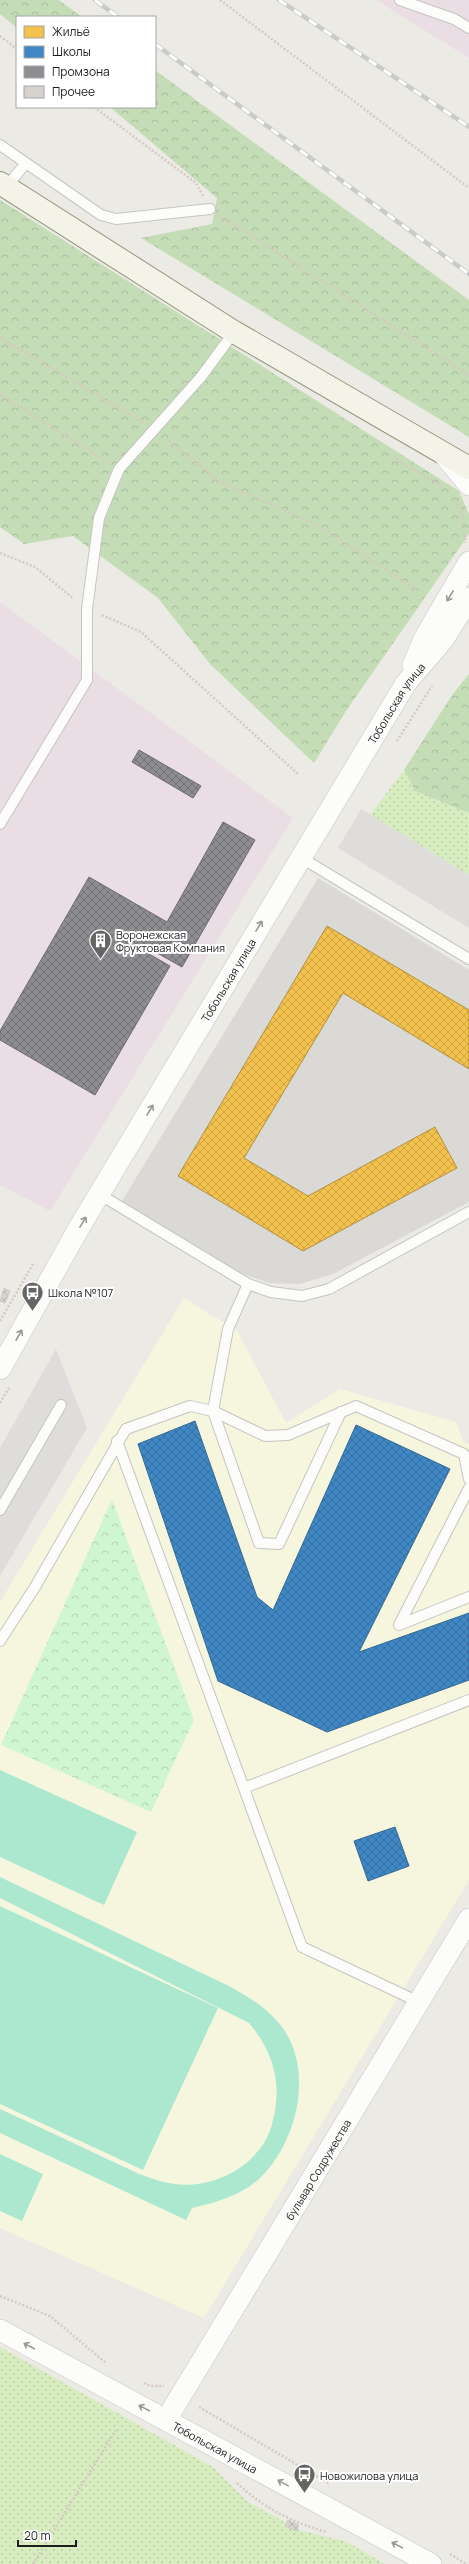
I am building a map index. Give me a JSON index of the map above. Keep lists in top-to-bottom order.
{
  "streets": {
    "street": ["Тобольская улица", "бульвар Содружества"]
  },
  "crossings": [
    ["Тобольская улица", "бульвар Содружества"]
  ],
  "places": {
    "building": ["Воронежская Фруктовая Компания"],
    "bus stop": ["Школа №107", "Новожилова улица"]
  },
  "legend": [
    "Жильё",
    "Школы",
    "Промзона",
    "Прочее"
  ],
  "scale_bar": "20 m"
}
